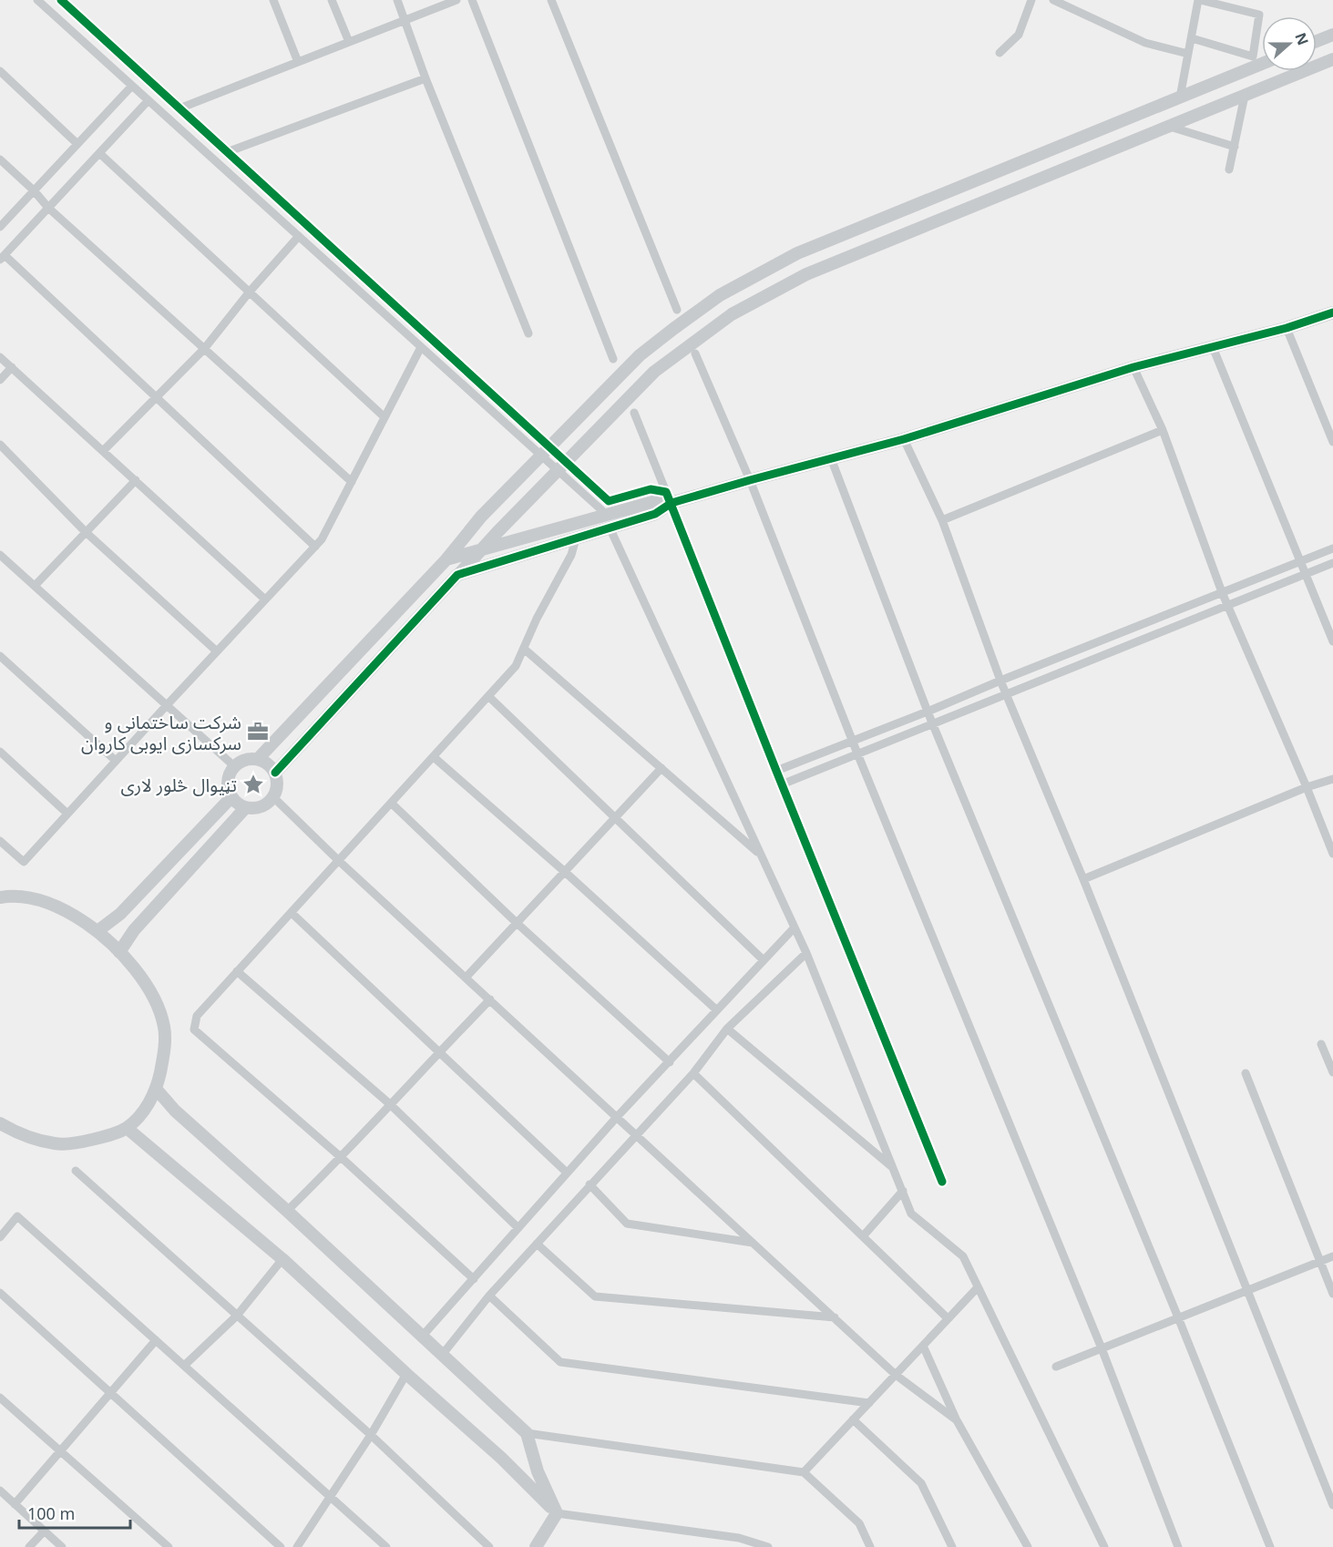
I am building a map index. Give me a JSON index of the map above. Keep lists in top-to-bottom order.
{
  "places": {
    "office": ["شرکت ساختمانی و سرکسازی ایوبی کاروان"],
    "place": ["تڼیوال څلور لاری"]
  },
  "scale_bar": "100 m",
  "north": "right"
}
